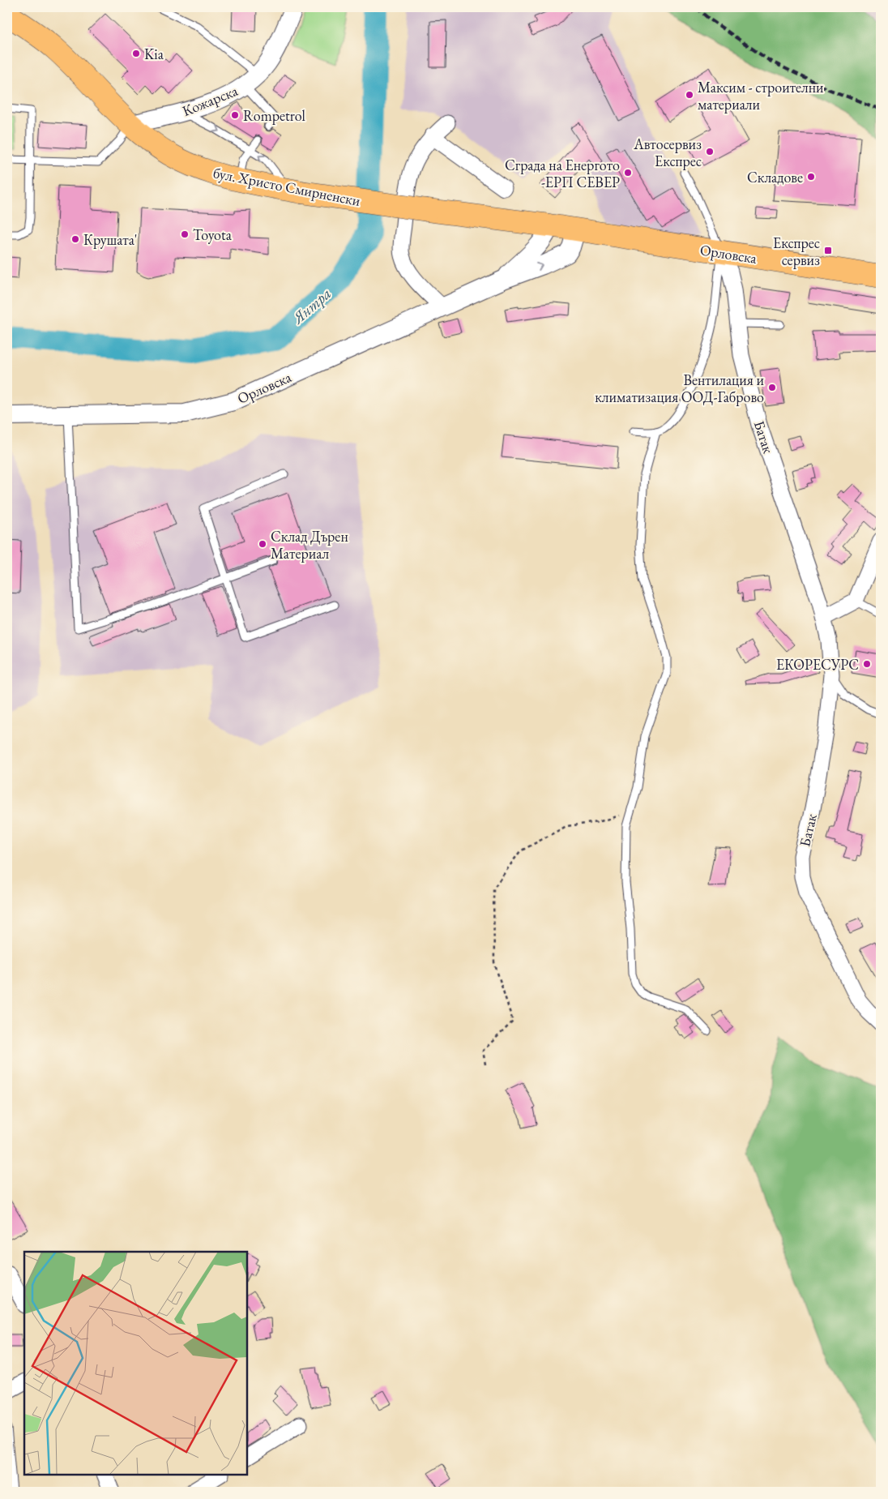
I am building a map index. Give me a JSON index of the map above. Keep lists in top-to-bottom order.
{
  "streets": {
    "main road": ["бул. Христо Смирненски", "Орловска"],
    "street": ["Кожарска", "Батак"]
  },
  "crossings": [
    ["Кожарска", "бул. Христо Смирненски"],
    ["бул. Христо Смирненски", "Орловска"],
    ["Орловска", "Батак"]
  ],
  "water": ["Янтра"],
  "places": {
    "other": [
      "Kia",
      "Максим - строителни материали",
      "Rompetrol",
      "Автосервиз Експрес",
      "Сграда на Енергото -ЕРП СЕВЕР",
      "Складове",
      "Toyota",
      "Крушата'",
      "Вентилация и климатизация ООД-Габрово",
      "Склад Дърен Материал",
      "ЕКОРЕСУРС"
    ],
    "transit": ["Експрес сервиз"]
  }
}
